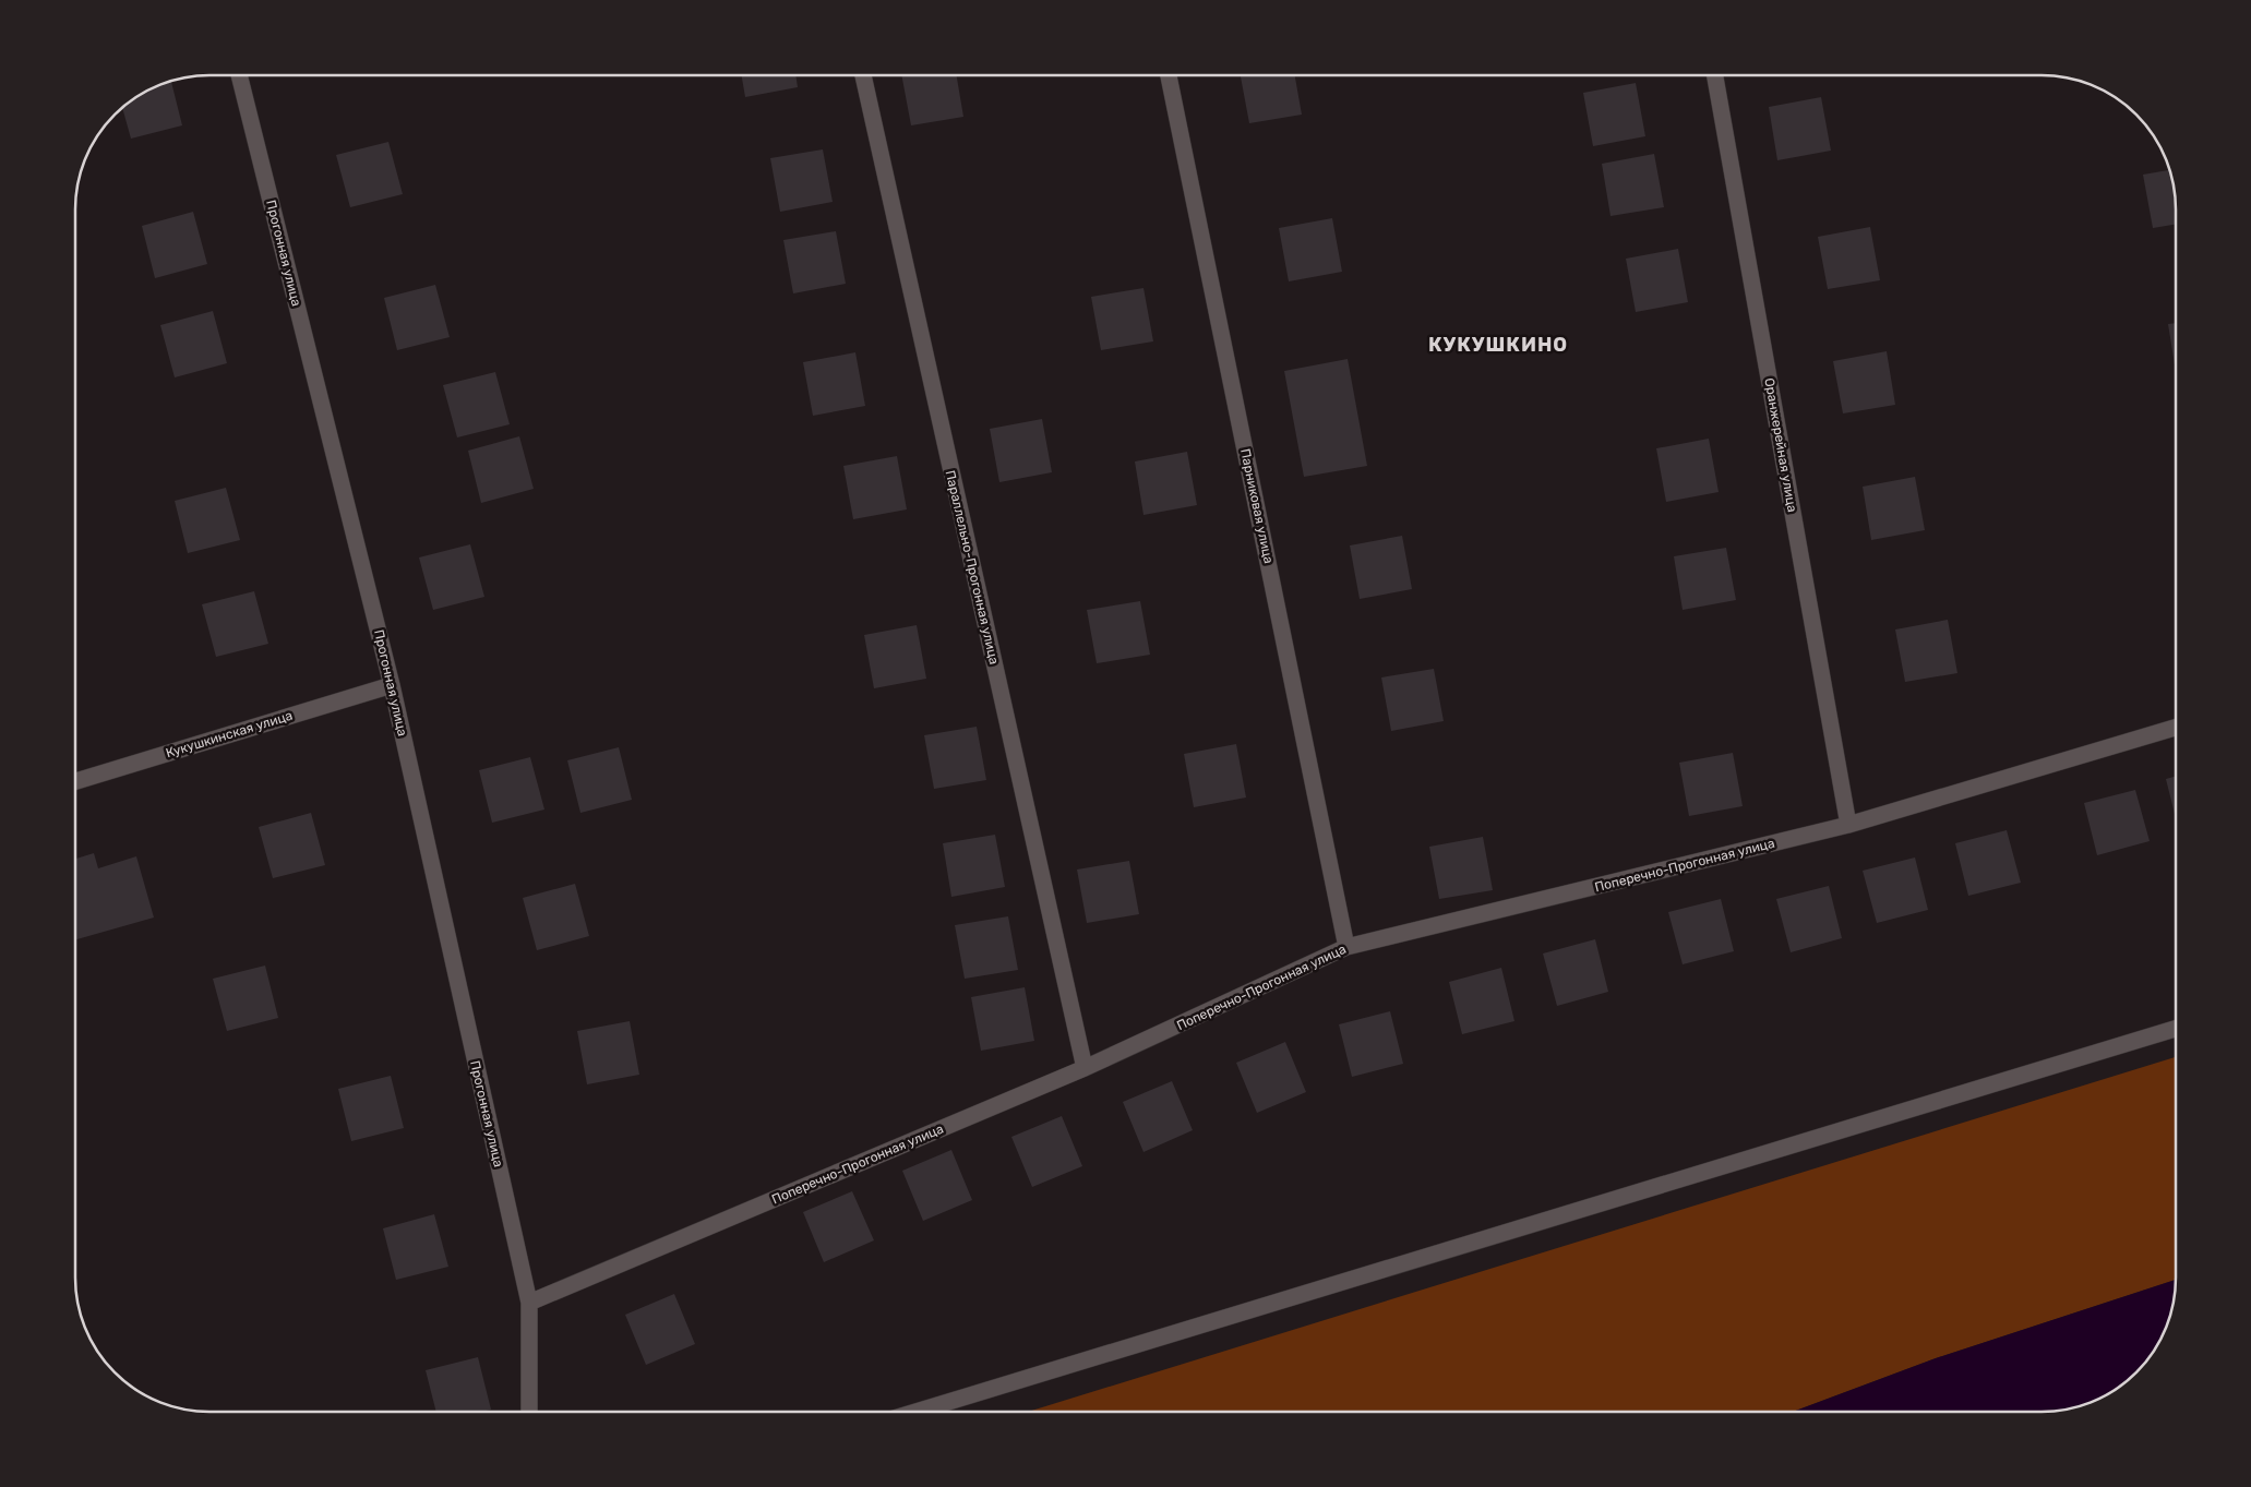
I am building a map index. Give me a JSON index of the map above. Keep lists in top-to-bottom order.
{
  "streets": {
    "street": [
      "Прогонная улица",
      "Оранжерейная улица",
      "Парниковая улица",
      "Параллельно-Прогонная улица",
      "Кукушкинская улица",
      "Поперечно-Прогонная улица"
    ]
  },
  "crossings": [
    ["Прогонная улица", "Кукушкинская улица"],
    ["Прогонная улица", "Поперечно-Прогонная улица"],
    ["Оранжерейная улица", "Поперечно-Прогонная улица"],
    ["Парниковая улица", "Поперечно-Прогонная улица"],
    ["Параллельно-Прогонная улица", "Поперечно-Прогонная улица"]
  ],
  "districts": ["КУКУШКИНО"]
}
